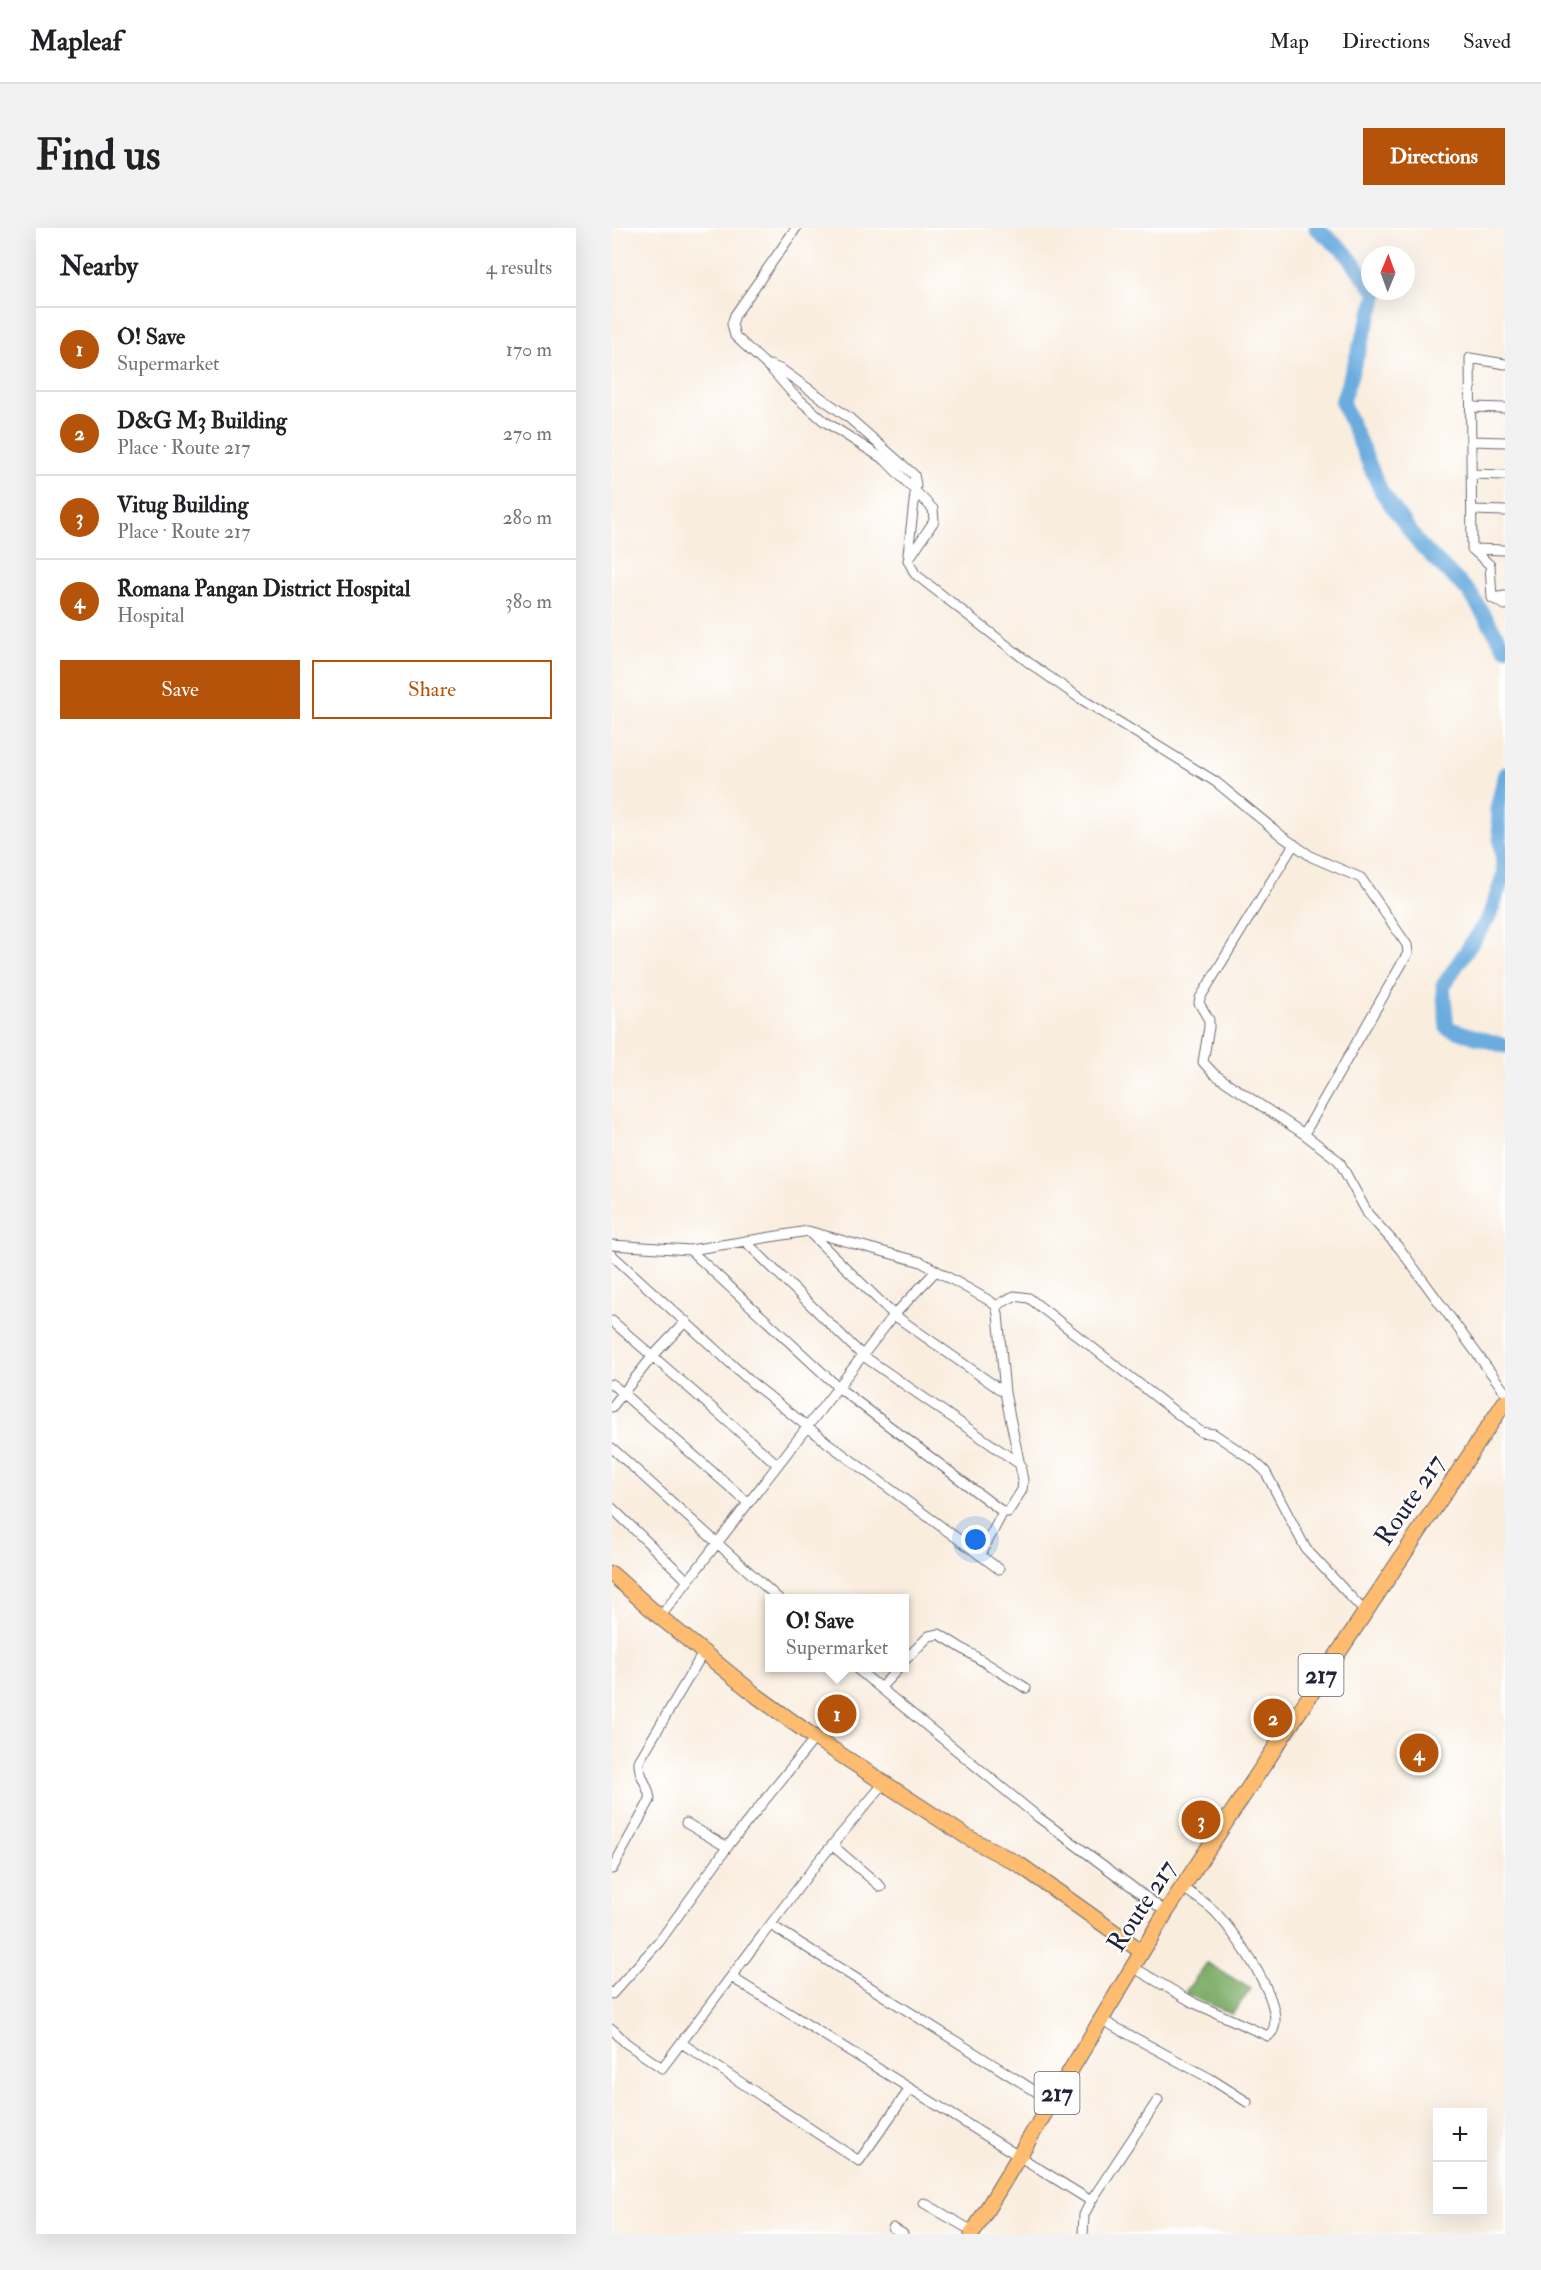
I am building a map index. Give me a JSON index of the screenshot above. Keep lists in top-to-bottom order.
{
  "streets": {
    "main road": ["Route 217", "217"]
  },
  "north": "top",
  "page": {
    "header": "Mapleaf",
    "nav": ["Map", "Directions", "Saved"],
    "buttons": [
      "Directions",
      ["Save", "Share"]
    ],
    "title": "Find us",
    "heading": ["Nearby", "4 results"],
    "list": [
      {
        "mark": "1",
        "name": "O! Save",
        "note": "Supermarket",
        "value": "170 m"
      },
      {
        "mark": "2",
        "name": "D&G M3 Building",
        "note": "Place · Route 217",
        "value": "270 m"
      },
      {
        "mark": "3",
        "name": "Vitug Building",
        "note": "Place · Route 217",
        "value": "280 m"
      },
      {
        "mark": "4",
        "name": "Romana Pangan District Hospital",
        "note": "Hospital",
        "value": "380 m"
      }
    ],
    "popup": ["O! Save", "Supermarket"],
    "pins": [
      "1",
      "2",
      "4",
      "3"
    ],
    "map_buttons": ["+", "−"]
  }
}
